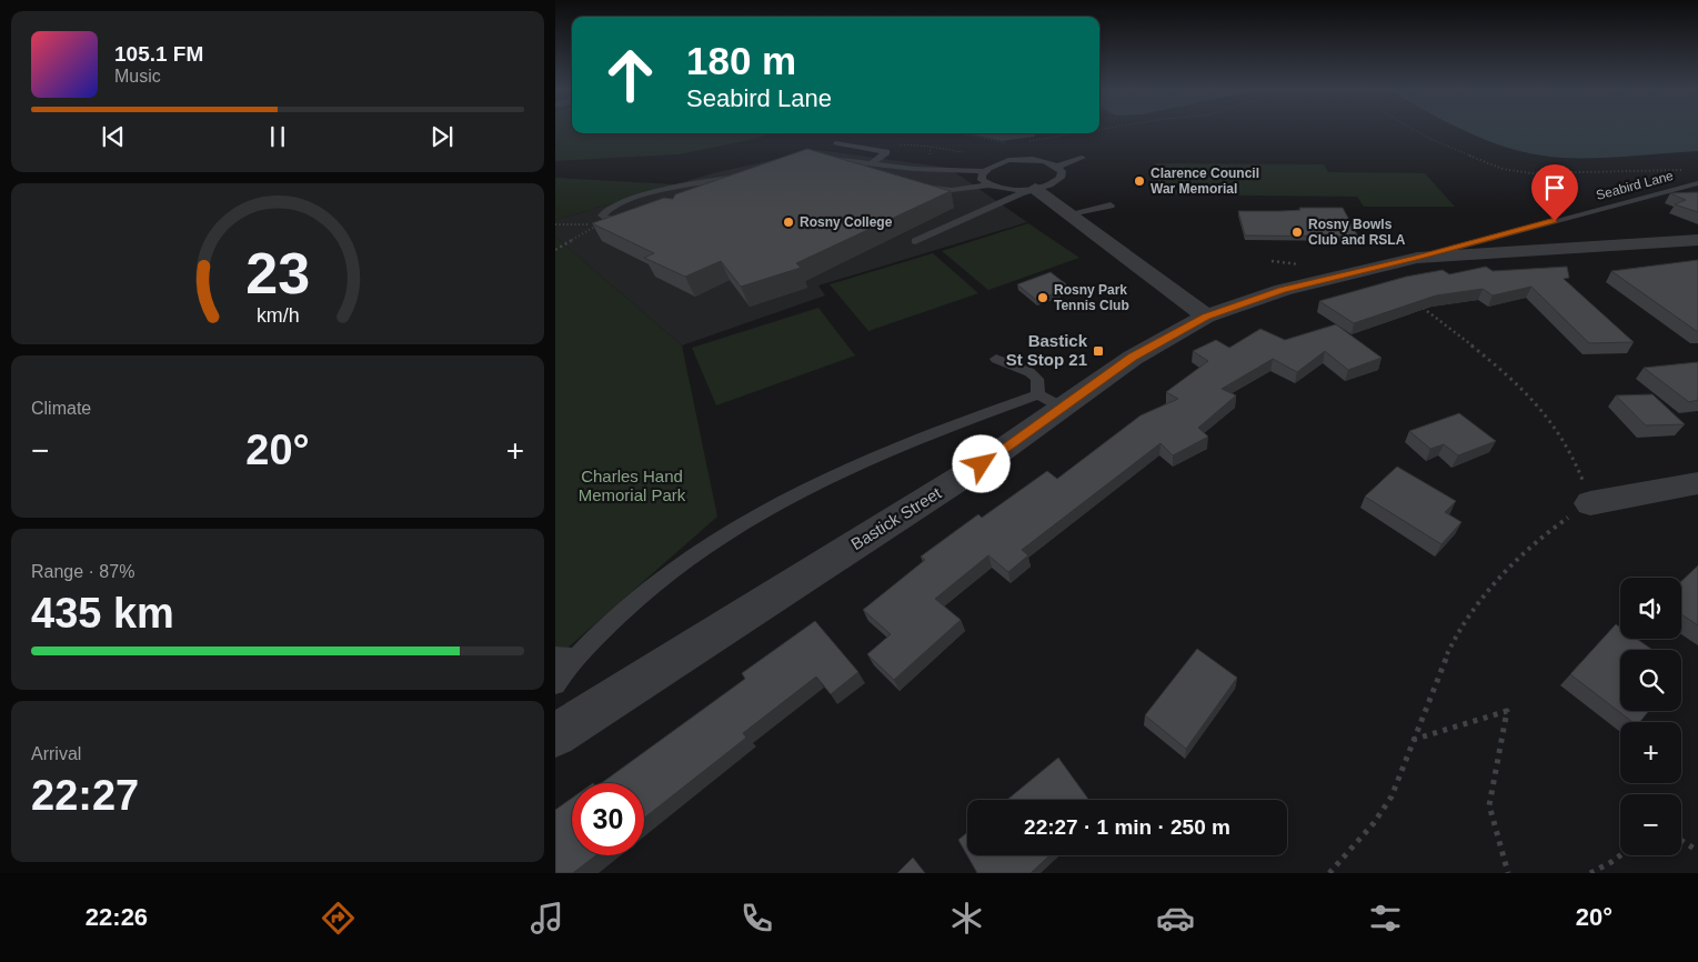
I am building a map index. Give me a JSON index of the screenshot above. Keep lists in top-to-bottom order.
{
  "streets": {
    "street": ["Bastick Street"],
    "lane": ["Seabird Lane"]
  },
  "crossings": [
    ["Seabird Lane", "Bastick Street"]
  ],
  "parks": ["Charles Hand Memorial Park"],
  "places": {
    "other": [
      "Clarence Council War Memorial",
      "Rosny College",
      "Rosny Bowls Club and RSLA",
      "Rosny Park Tennis Club"
    ],
    "transit": ["Bastick St Stop 21"]
  },
  "page": {
    "turn": ["180 m", "Seabird Lane"],
    "song": ["105.1 FM", "Music"],
    "tile": [
      "Climate",
      ["Range · 87%", "435 km"],
      ["Arrival", "22:27"]
    ],
    "heat": ["−", "20°", "+"],
    "map_buttons": ["+", "−"],
    "limit": "30",
    "trip": "22:27 · 1 min · 250 m",
    "tabs": ["22:26", "20°"],
    "gauge": ["23", "km/h"]
  }
}
